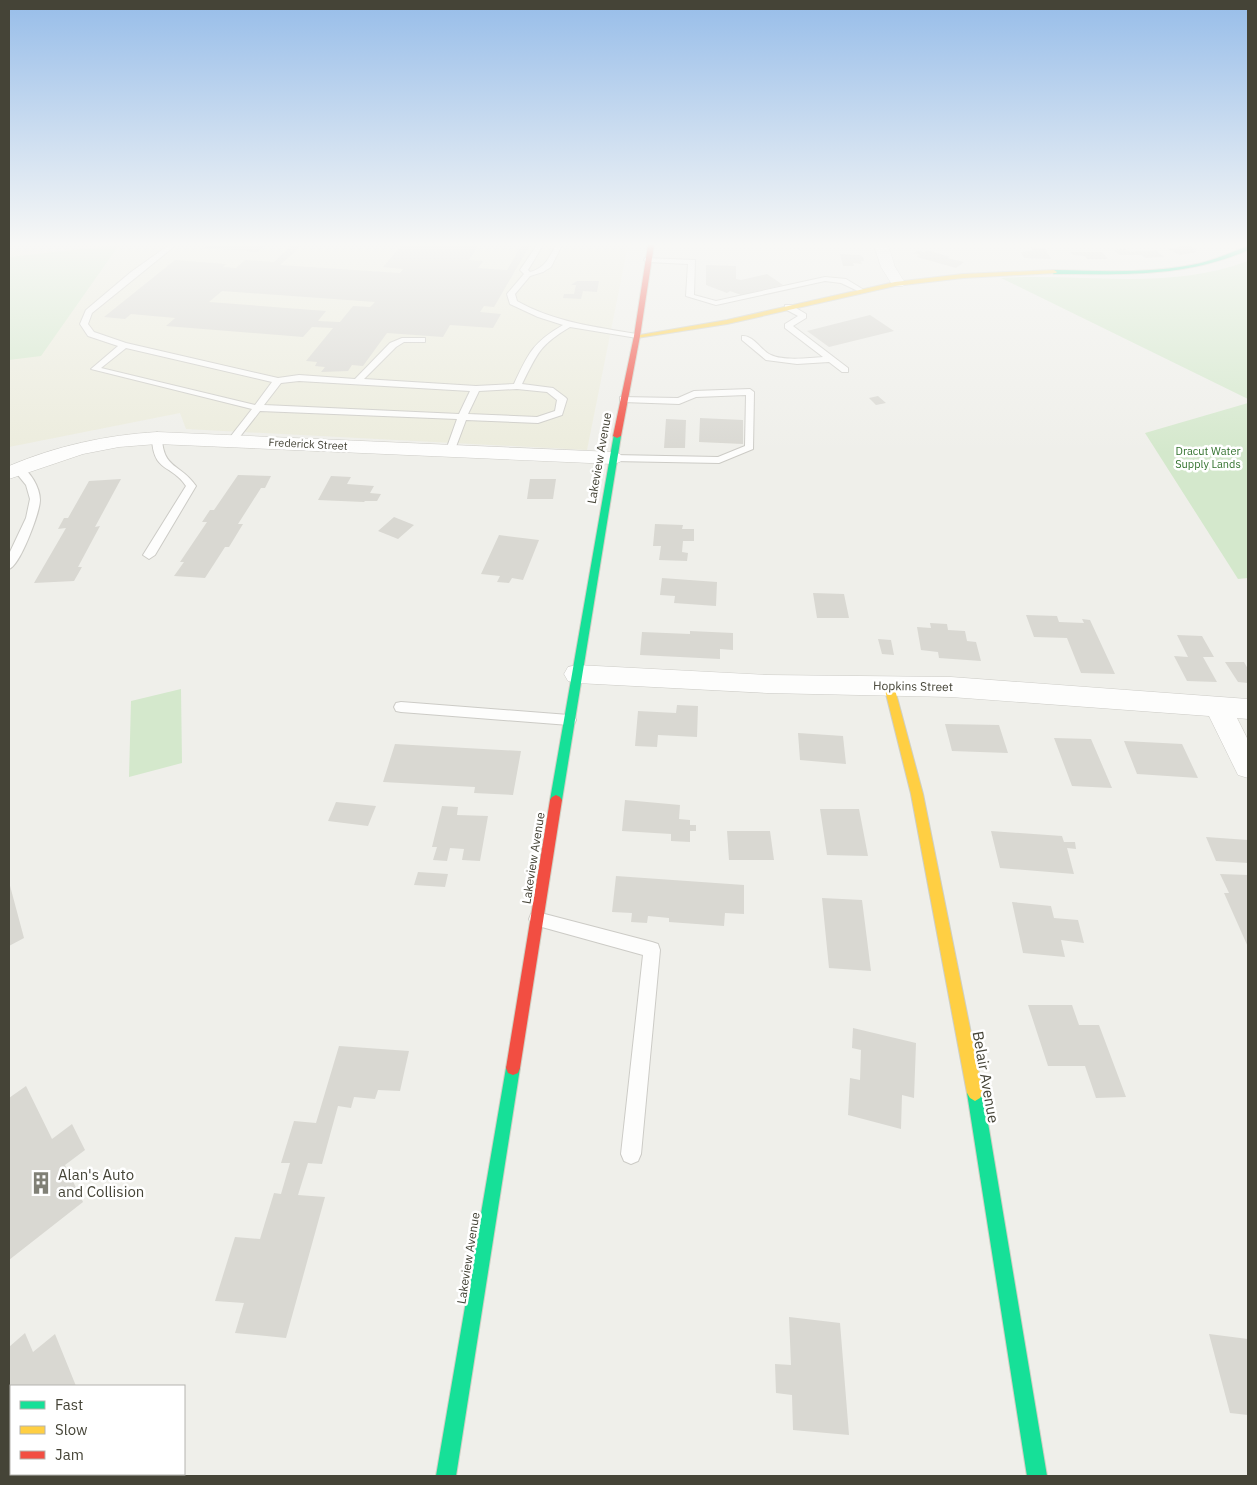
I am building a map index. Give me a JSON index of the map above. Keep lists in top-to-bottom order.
{
  "streets": {
    "street": [
      "Frederick Street",
      "Lakeview Avenue",
      "Hopkins Street",
      "Belair Avenue"
    ]
  },
  "crossings": [
    ["Frederick Street", "Lakeview Avenue"],
    ["Lakeview Avenue", "Hopkins Street"],
    ["Hopkins Street", "Belair Avenue"]
  ],
  "parks": ["Dracut Water Supply Lands"],
  "places": {
    "building": ["Alan's Auto and Collision"]
  },
  "legend": ["Fast", "Slow", "Jam"]
}
